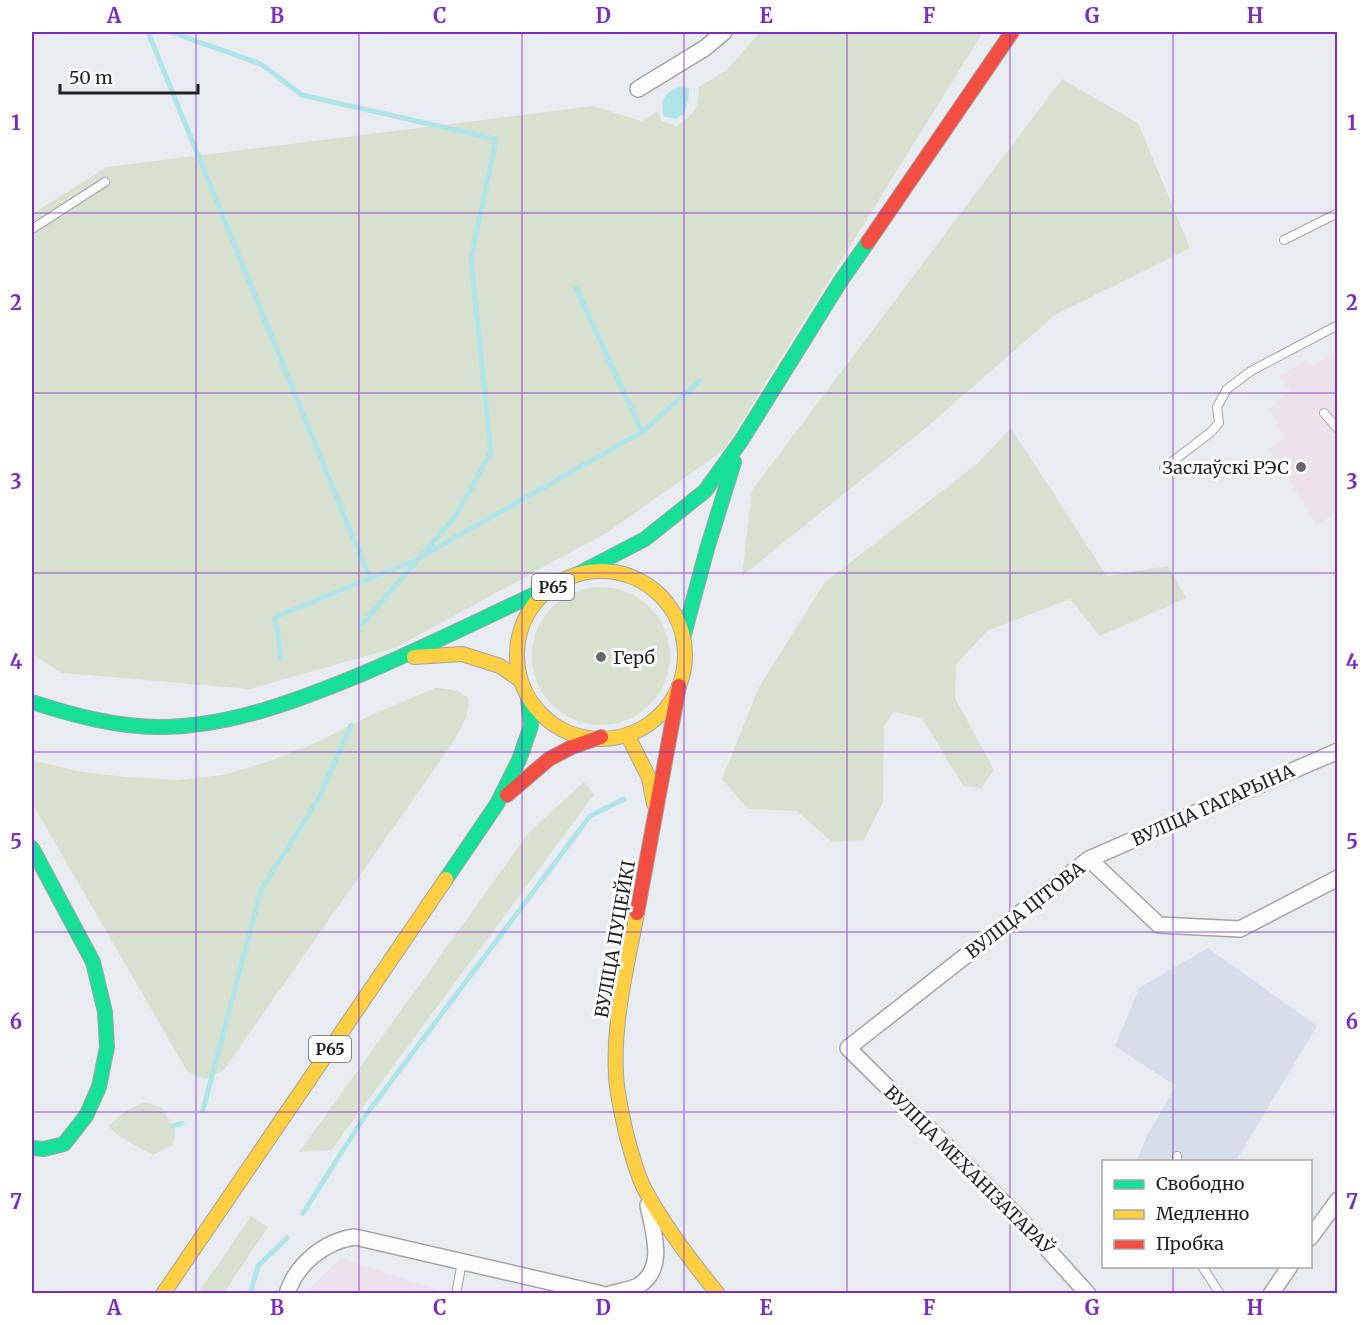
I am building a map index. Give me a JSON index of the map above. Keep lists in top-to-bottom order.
{
  "streets": {
    "main road": ["Р65", "ВУЛІЦА ПУЦЕЙКІ"],
    "street": ["ВУЛІЦА ГАГАРЫНА", "ВУЛІЦА ЦІТОВА", "ВУЛІЦА МЕХАНІЗАТАРАЎ"]
  },
  "crossings": [
    ["Р65", "ВУЛІЦА ПУЦЕЙКІ"],
    ["ВУЛІЦА ГАГАРЫНА", "ВУЛІЦА ЦІТОВА"],
    ["ВУЛІЦА ЦІТОВА", "ВУЛІЦА МЕХАНІЗАТАРАЎ"]
  ],
  "places": ["Заслаўскі РЭС", "Герб"],
  "legend": ["Свободно", "Медленно", "Пробка"],
  "scale_bar": "50 m",
  "grid": {
    "columns": [
      "A",
      "B",
      "C",
      "D",
      "E",
      "F",
      "G",
      "H"
    ],
    "rows": [
      "1",
      "2",
      "3",
      "4",
      "5",
      "6",
      "7"
    ]
  }
}
